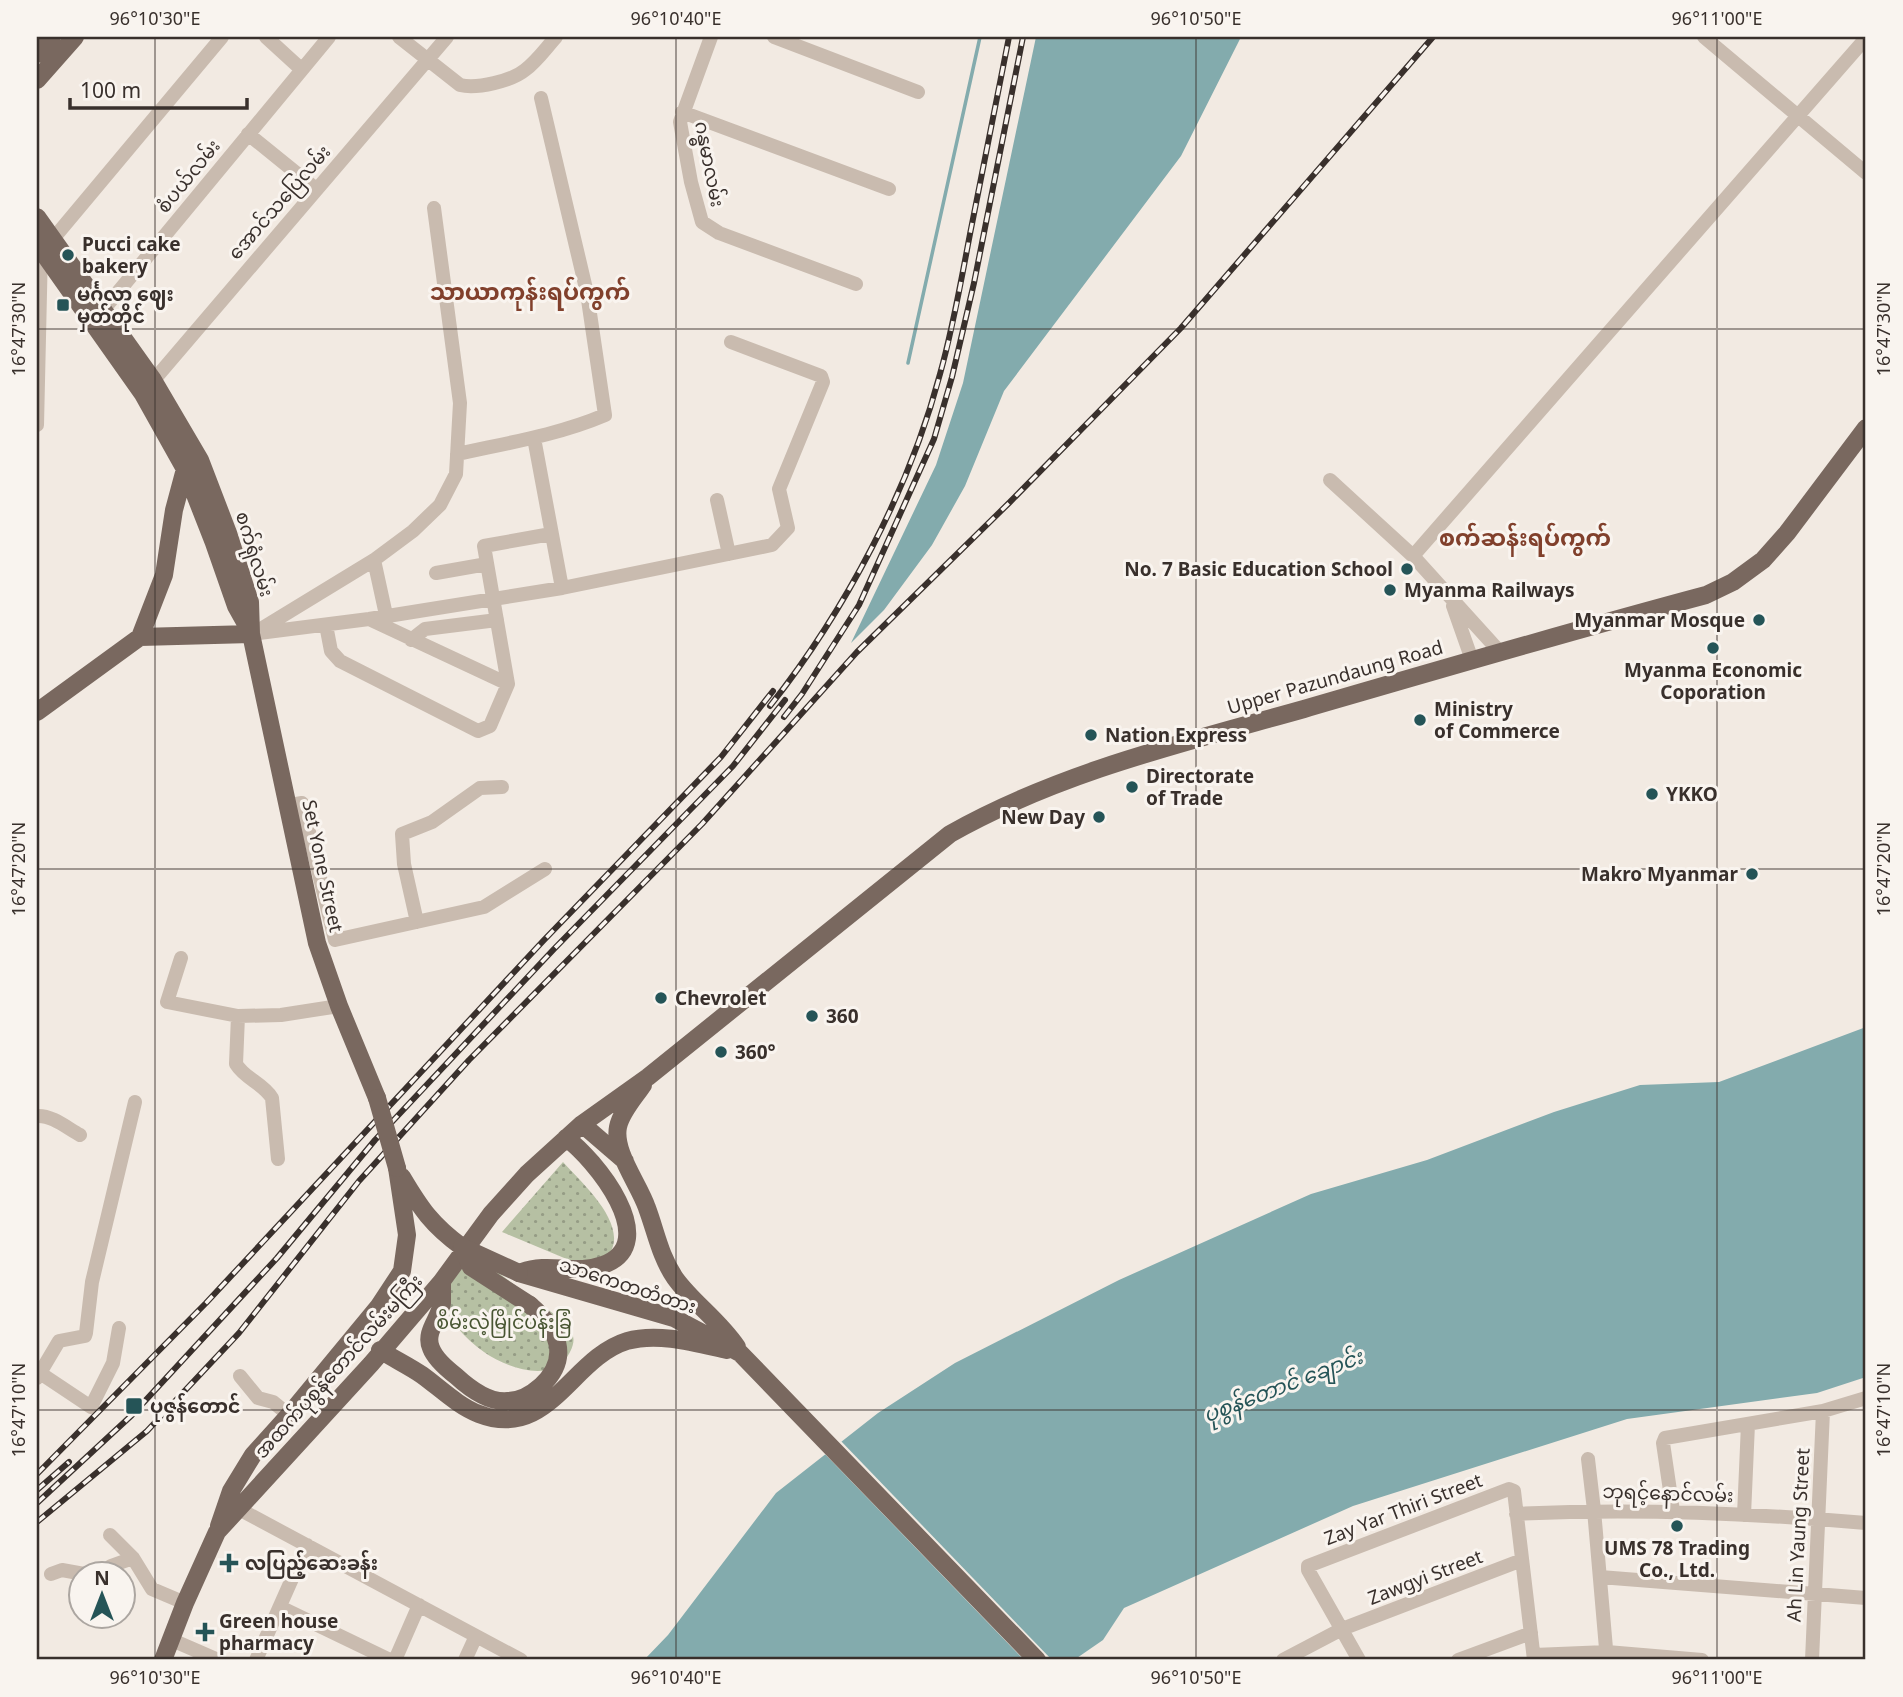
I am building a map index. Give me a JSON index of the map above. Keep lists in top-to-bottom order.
{
  "streets": {
    "main road": [
      "စက်ရုံလမ်း",
      "Upper Pazundaung Road",
      "Set Yone Street",
      "သာကေတတံတား",
      "အထက်ပုစွန်တောင်လမ်းမကြီး"
    ],
    "street": [
      "ဂန္ဓမာလမ်း",
      "စံပယ်လမ်း",
      "အောင်သပြေလမ်း",
      "ဘုရင့်နောင်လမ်း",
      "Zay Yar Thiri Street",
      "Ah Lin Yaung Street",
      "Zawgyi Street"
    ]
  },
  "crossings": [
    ["စံပယ်လမ်း", "စက်ရုံလမ်း"],
    ["အောင်သပြေလမ်း", "စက်ရုံလမ်း"],
    ["စက်ရုံလမ်း", "Set Yone Street"],
    ["Upper Pazundaung Road", "အထက်ပုစွန်တောင်လမ်းမကြီး"],
    ["Set Yone Street", "သာကေတတံတား"],
    ["ဘုရင့်နောင်လမ်း", "Zay Yar Thiri Street"],
    ["ဘုရင့်နောင်လမ်း", "Ah Lin Yaung Street"],
    ["Zay Yar Thiri Street", "Zawgyi Street"]
  ],
  "districts": ["သာယာကုန်းရပ်ကွက်", "စက်ဆန်းရပ်ကွက်"],
  "water": ["ပုစွန်တောင် ချောင်း"],
  "parks": ["စိမ်းလဲ့မြိုင်ပန်းခြံ"],
  "places": {
    "other": [
      "Pucci cake bakery",
      "No. 7 Basic Education School",
      "Myanma Railways",
      "Myanmar Mosque",
      "Myanma Economic Coporation",
      "Ministry of Commerce",
      "Nation Express",
      "Directorate of Trade",
      "YKKO",
      "New Day",
      "Makro Myanmar",
      "Chevrolet",
      "360",
      "360°",
      "UMS 78 Trading Co., Ltd."
    ],
    "transit": ["မင်္ဂလာ ဈေး မှတ်တိုင်", "ပုဇွန်တောင်"],
    "health": ["လပြည့်ဆေးခန်း", "Green house pharmacy"]
  },
  "scale_bar": "100 m",
  "north": "top",
  "coordinates": [
    "96°10'30\"E",
    "96°10'40\"E",
    "96°10'50\"E",
    "96°11'00\"E",
    "16°47'30\"N",
    "16°47'20\"N",
    "16°47'10\"N"
  ]
}
